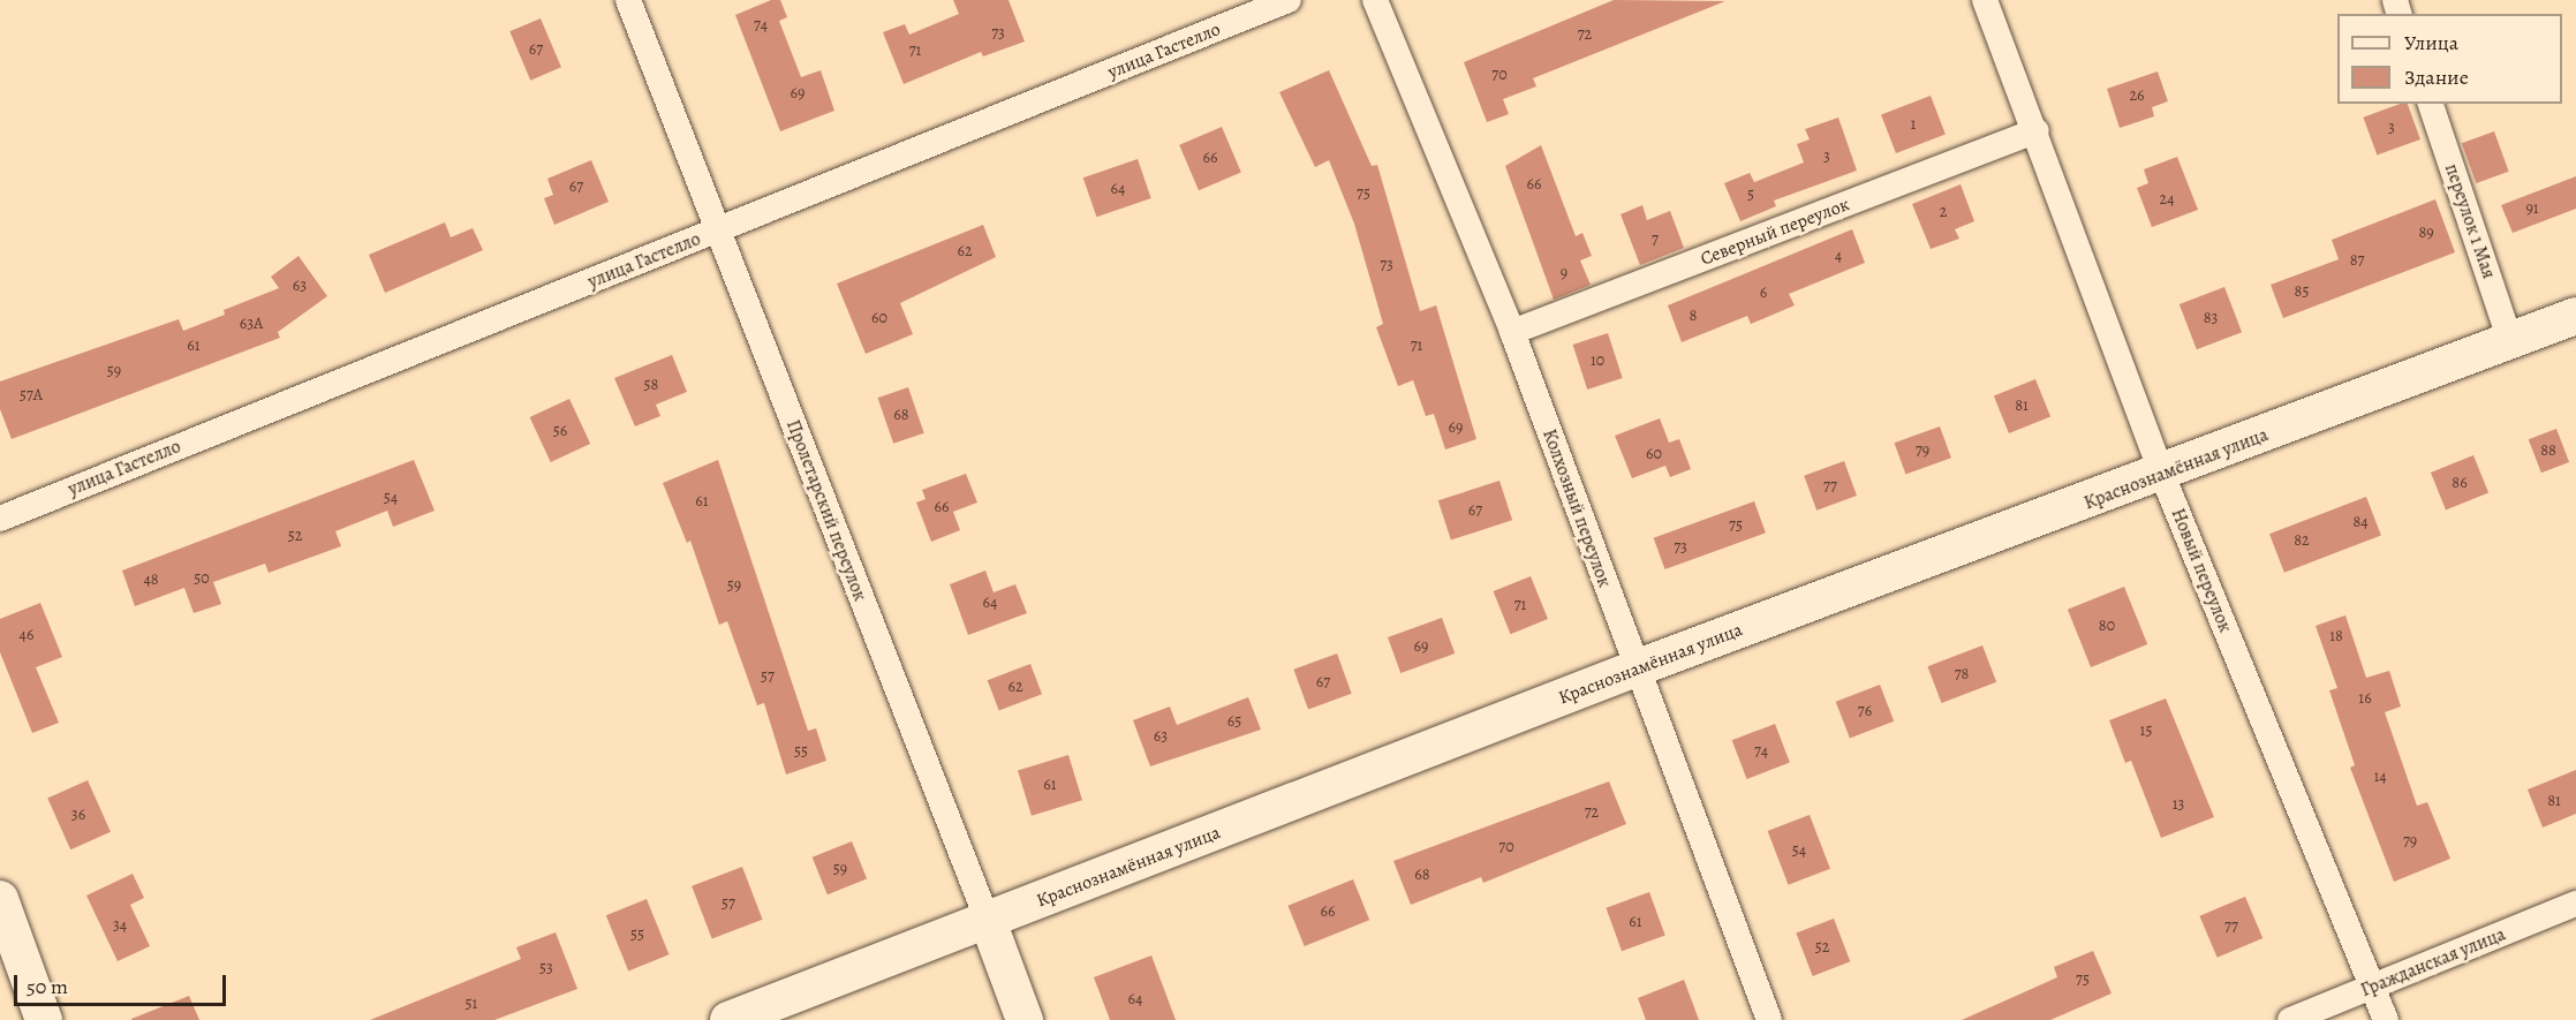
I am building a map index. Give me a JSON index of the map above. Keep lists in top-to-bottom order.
{
  "streets": {
    "main road": ["Краснознамённая улица", "Пролетарский переулок"],
    "street": [
      "улица Гастелло",
      "переулок 1 Мая",
      "Северный переулок",
      "Колхозный переулок",
      "Новый переулок",
      "Гражданская улица"
    ]
  },
  "crossings": [
    ["улица Гастелло", "Пролетарский переулок"],
    ["переулок 1 Мая", "Краснознамённая улица"],
    ["Северный переулок", "Колхозный переулок"],
    ["Северный переулок", "Новый переулок"],
    ["Краснознамённая улица", "Колхозный переулок"],
    ["Краснознамённая улица", "Пролетарский переулок"],
    ["Краснознамённая улица", "Новый переулок"],
    ["Новый переулок", "Гражданская улица"]
  ],
  "house_numbers": [
    "74",
    "73",
    "72",
    "67",
    "71",
    "70",
    "69",
    "26",
    "1",
    "3",
    "3",
    "66",
    "66",
    "67",
    "64",
    "75",
    "5",
    "24",
    "91",
    "2",
    "89",
    "7",
    "62",
    "4",
    "87",
    "73",
    "9",
    "63",
    "85",
    "6",
    "8",
    "60",
    "83",
    "63А",
    "61",
    "71",
    "10",
    "59",
    "58",
    "57А",
    "81",
    "68",
    "69",
    "56",
    "79",
    "88",
    "60",
    "86",
    "77",
    "54",
    "61",
    "66",
    "67",
    "84",
    "75",
    "52",
    "82",
    "73",
    "50",
    "48",
    "59",
    "64",
    "71",
    "80",
    "46",
    "18",
    "69",
    "78",
    "57",
    "67",
    "62",
    "16",
    "76",
    "65",
    "15",
    "63",
    "55",
    "74",
    "14",
    "61",
    "81",
    "13",
    "72",
    "36",
    "79",
    "70",
    "54",
    "59",
    "68",
    "57",
    "66",
    "61",
    "34",
    "77",
    "55",
    "52",
    "53",
    "75",
    "64",
    "51"
  ],
  "legend": ["Улица", "Здание"],
  "scale_bar": "50 m"
}
